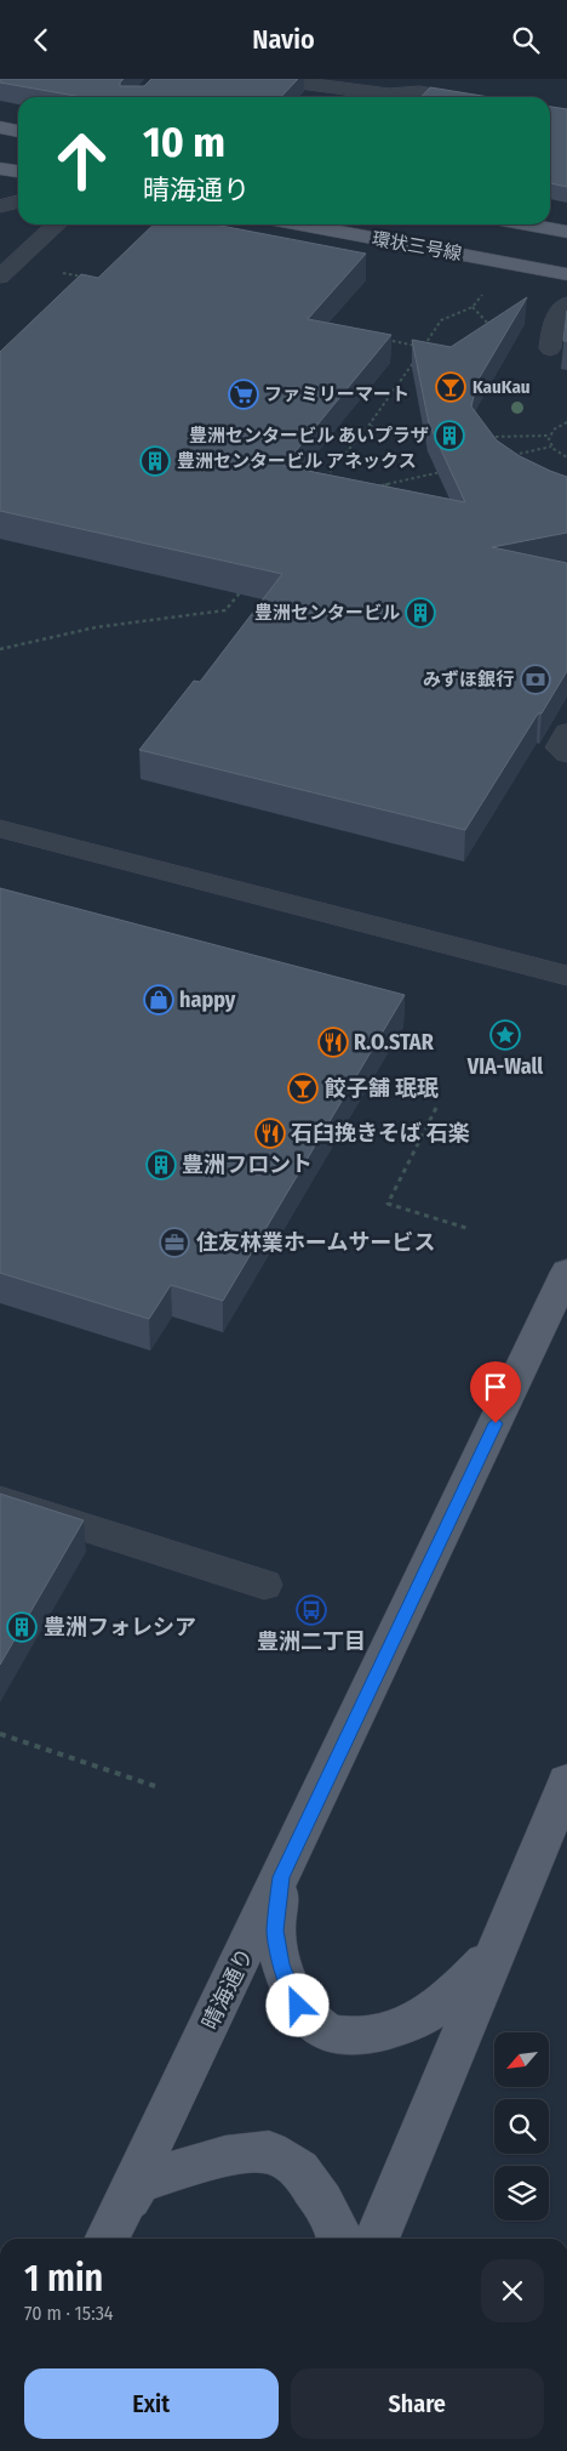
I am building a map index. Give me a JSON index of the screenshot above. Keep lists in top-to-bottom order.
{
  "streets": {
    "main road": ["環状三号線", "晴海通り"]
  },
  "places": {
    "bar": ["KauKau", "餃子舗 珉珉"],
    "supermarket": ["ファミリーマート"],
    "building": [
      "豊洲センタービル あいプラザ",
      "豊洲センタービル アネックス",
      "豊洲センタービル",
      "豊洲フロント",
      "豊洲フォレシア"
    ],
    "bank": ["みずほ銀行"],
    "shop": ["happy"],
    "place": ["VIA-Wall"],
    "restaurant": ["R.O.STAR", "石臼挽きそば 石楽"],
    "office": ["住友林業ホームサービス"],
    "bus stop": ["豊洲二丁目"]
  },
  "north": "bottom left",
  "page": {
    "header": "Navio",
    "turn": ["10 m", "晴海通り"],
    "heading": ["1 min", "70 m · 15:34"],
    "buttons": ["Exit", "Share"]
  }
}
